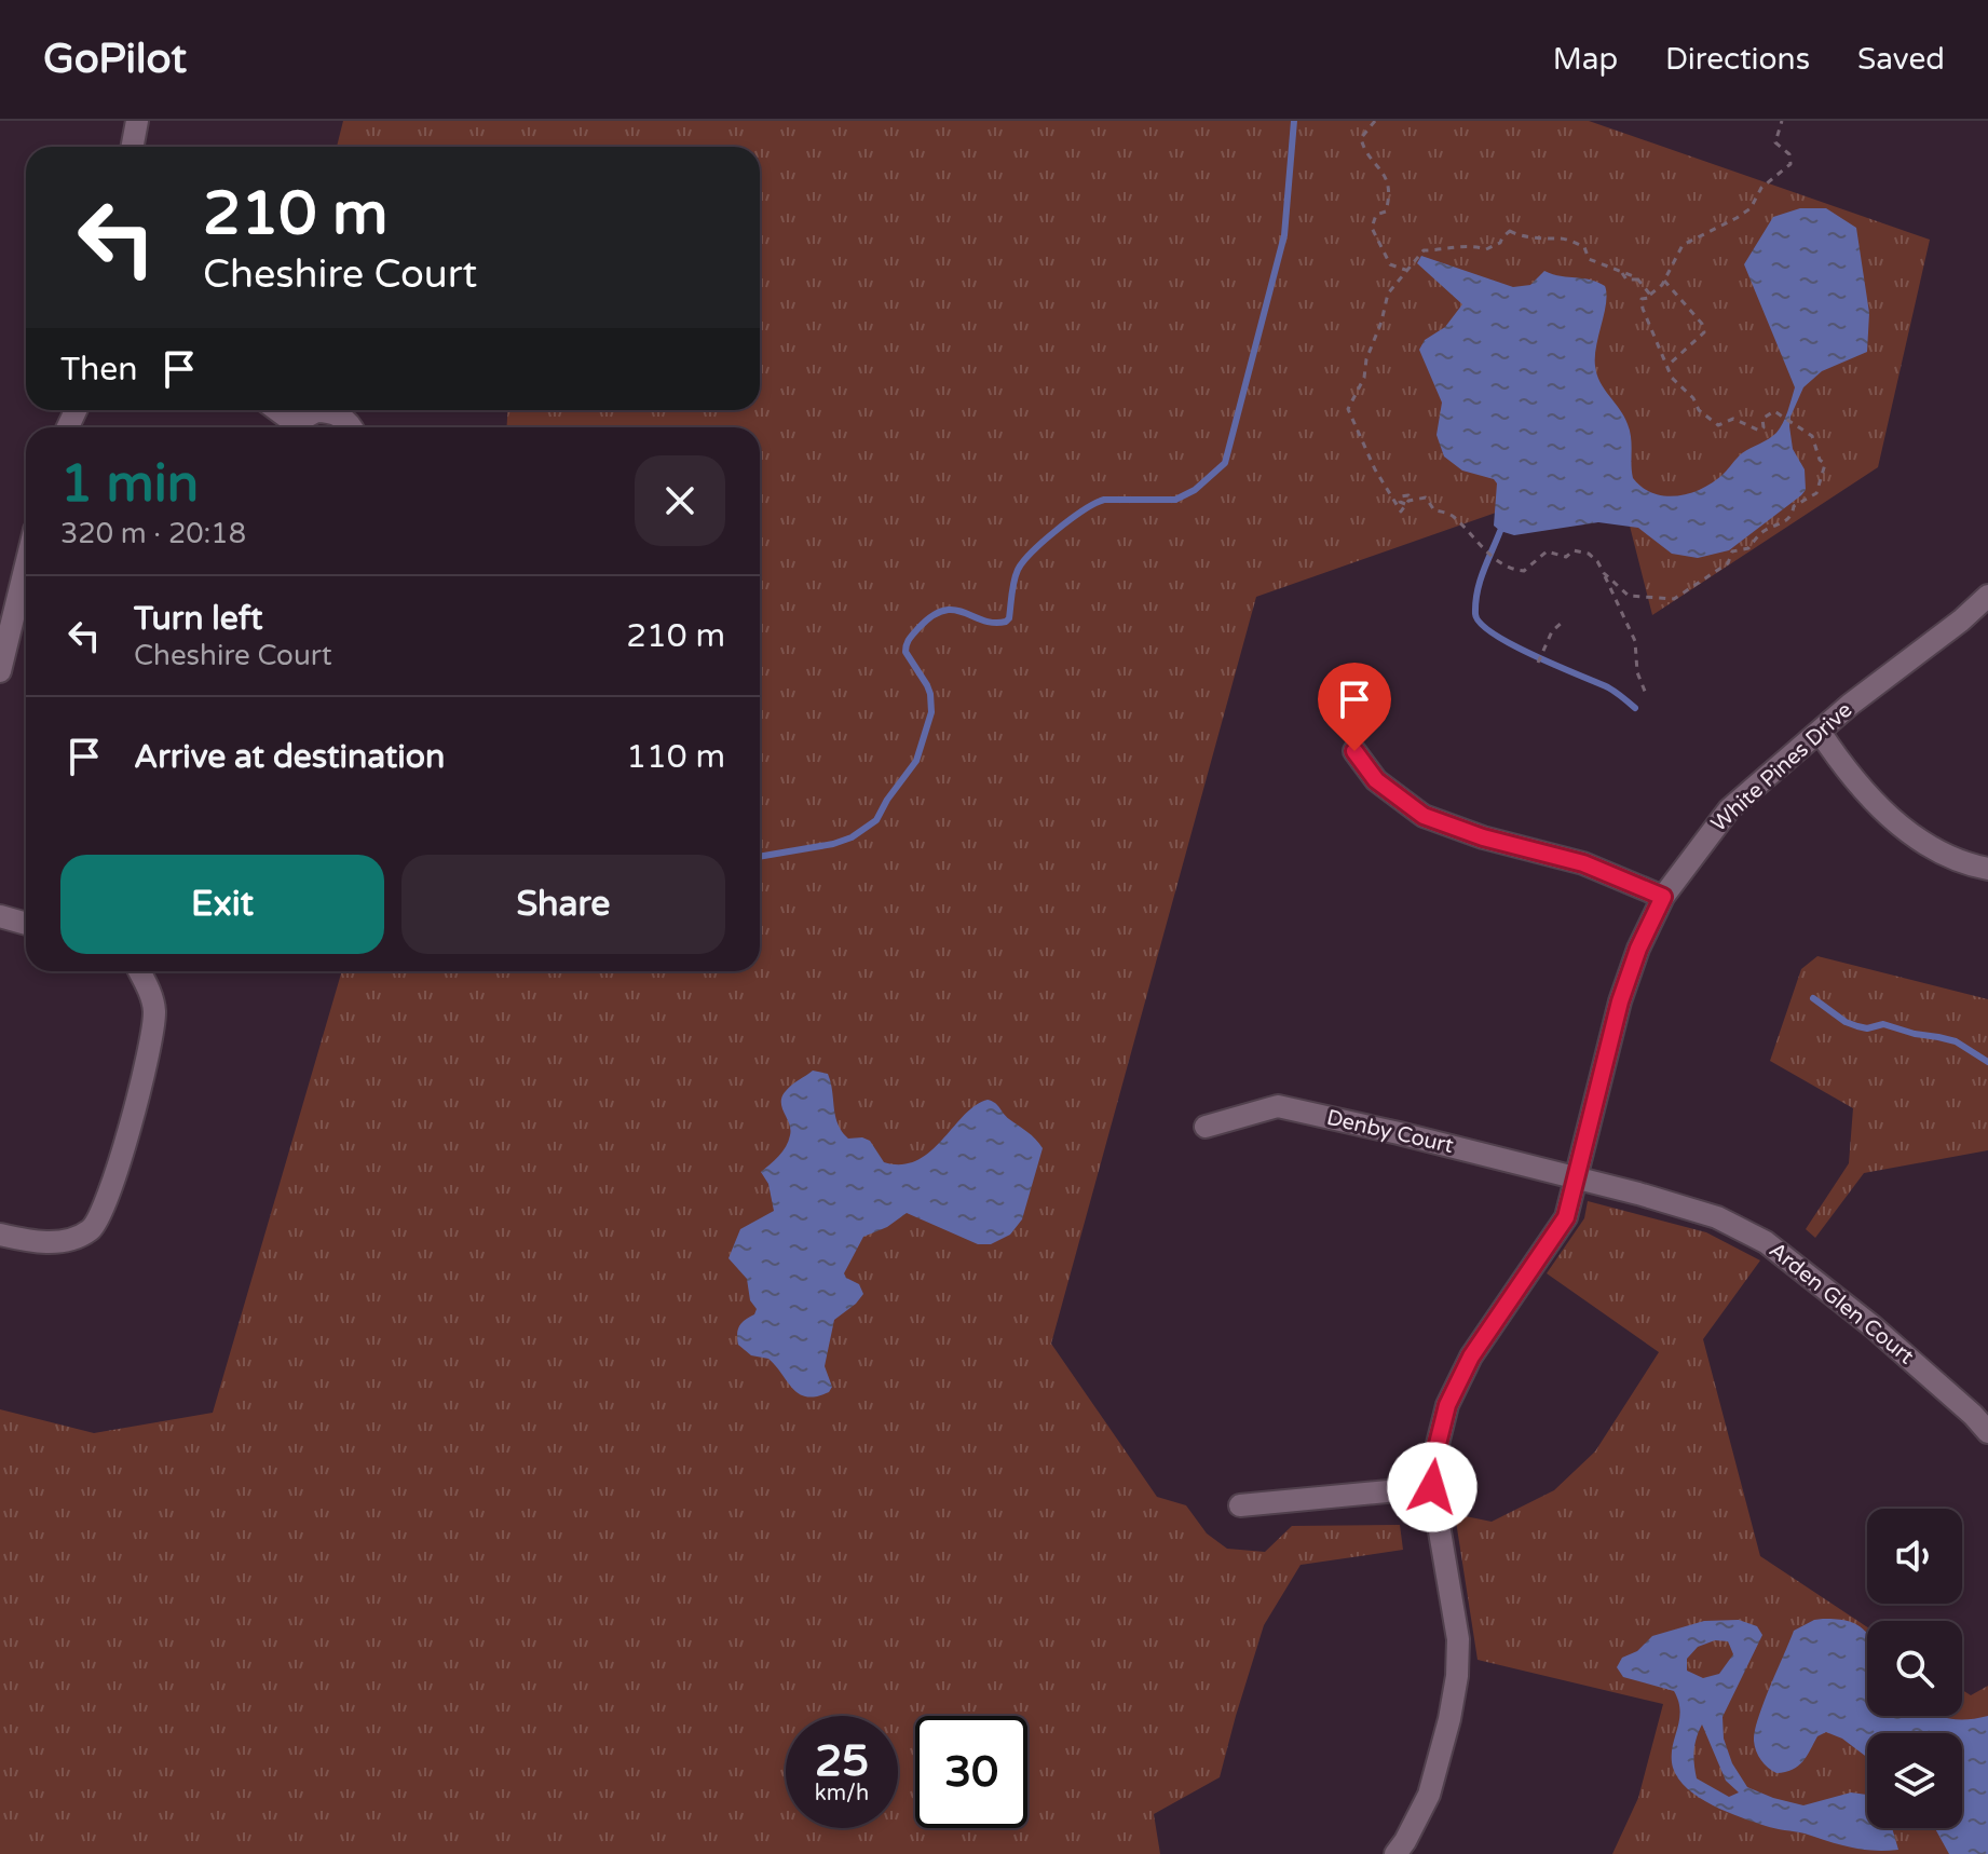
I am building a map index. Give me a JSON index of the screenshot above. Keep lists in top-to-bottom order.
{
  "streets": {
    "street": ["White Pines Drive", "Denby Court", "Arden Glen Court"]
  },
  "crossings": [
    ["White Pines Drive", "Denby Court"],
    ["White Pines Drive", "Arden Glen Court"],
    ["Denby Court", "Arden Glen Court"]
  ],
  "page": {
    "header": "GoPilot",
    "nav": ["Map", "Directions", "Saved"],
    "turn": ["210 m", "Cheshire Court"],
    "then": "Then",
    "heading": ["1 min", "320 m · 20:18"],
    "list": [
      {
        "name": "Turn left",
        "note": "Cheshire Court",
        "value": "210 m"
      },
      {
        "name": "Arrive at destination",
        "value": "110 m"
      }
    ],
    "buttons": ["Exit", "Share"],
    "speed": "25 km/h",
    "limit": "30"
  }
}
